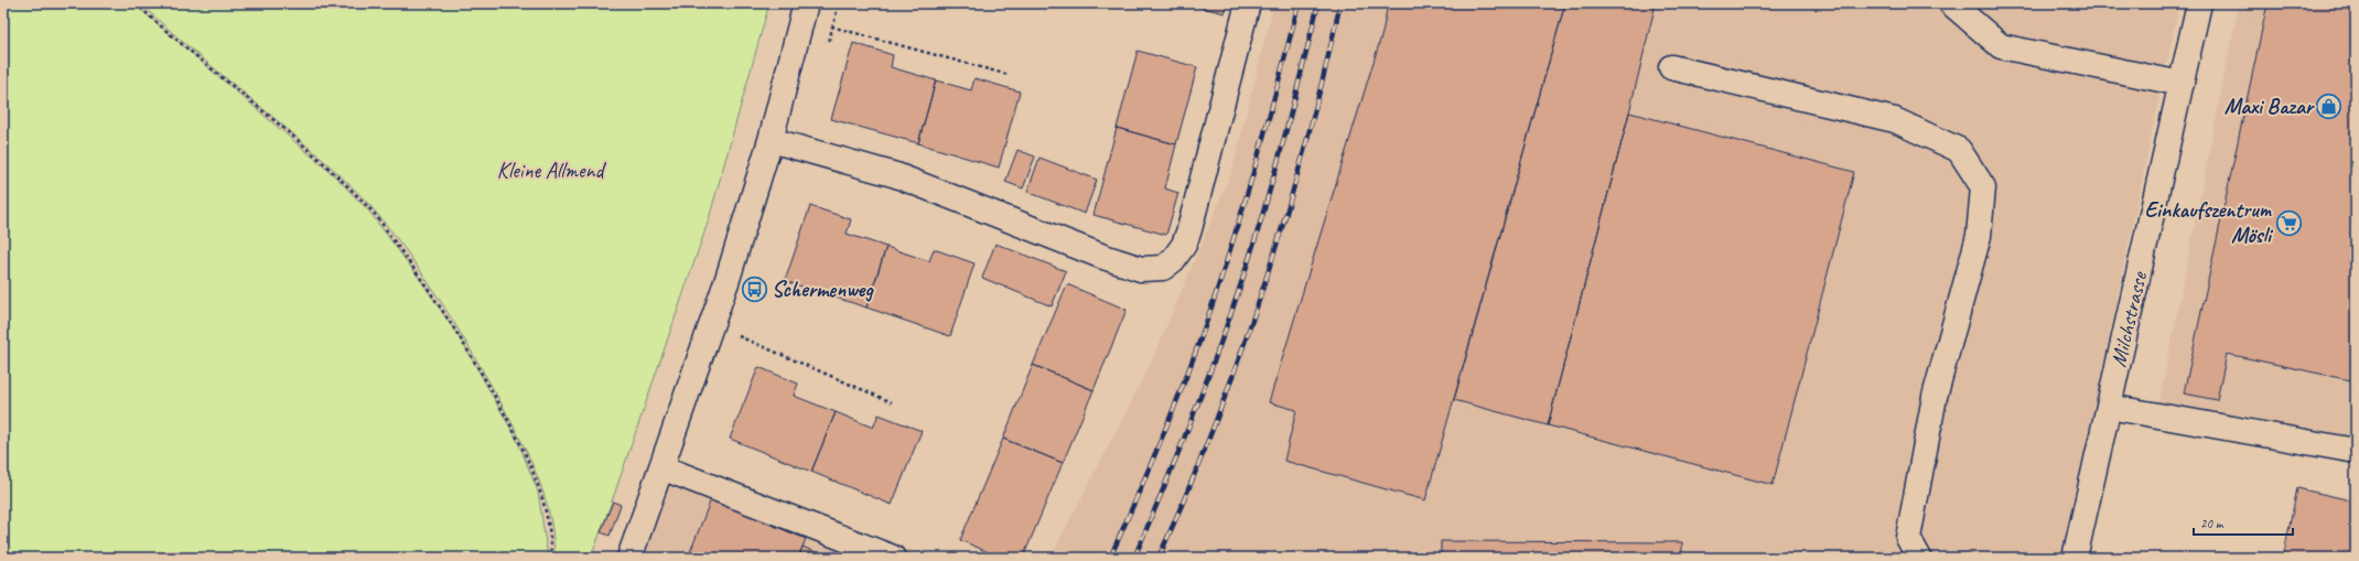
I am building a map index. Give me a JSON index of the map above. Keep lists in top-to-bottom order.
{
  "streets": {
    "street": ["Milchstrasse"]
  },
  "parks": ["Kleine Allmend"],
  "places": {
    "shop": ["Maxi Bazar"],
    "supermarket": ["Einkaufszentrum Mösli"],
    "bus stop": ["Schermenweg"]
  },
  "scale_bar": "20 m"
}
